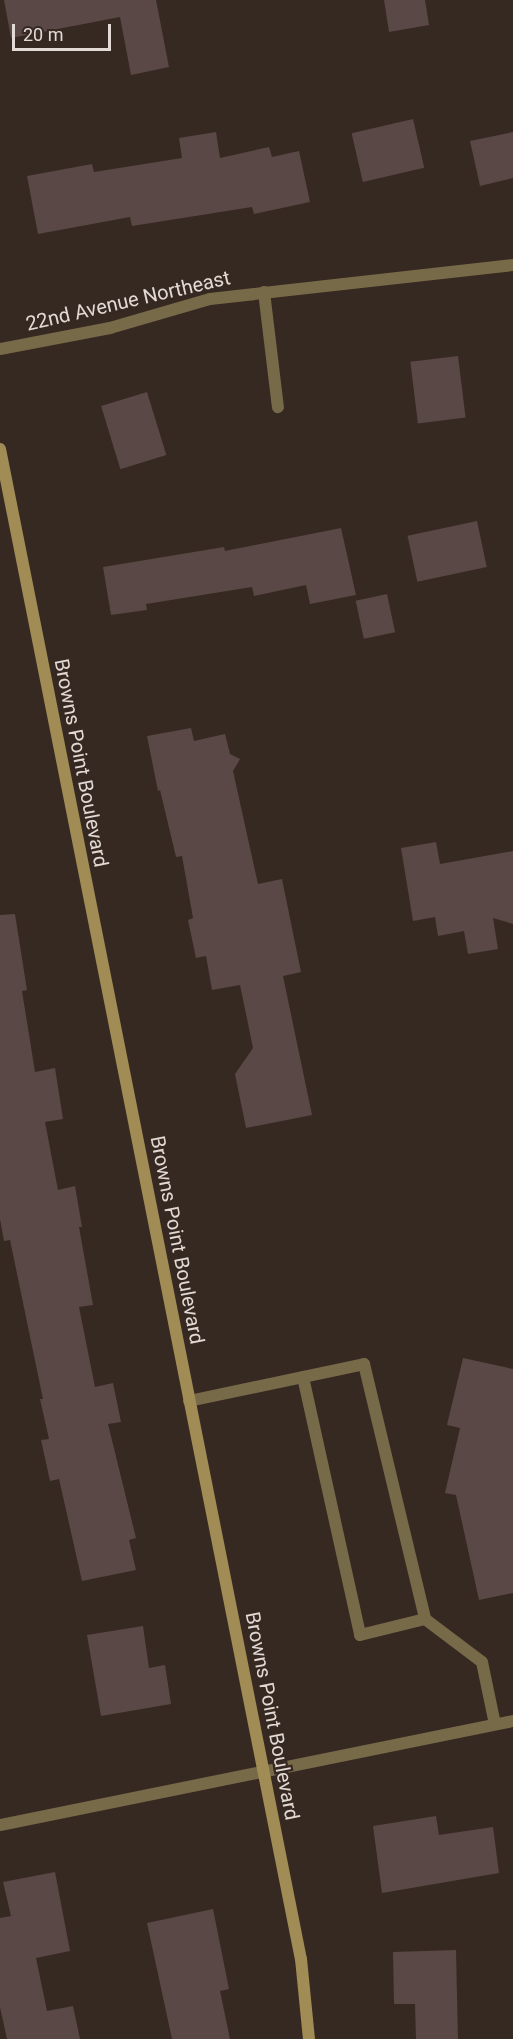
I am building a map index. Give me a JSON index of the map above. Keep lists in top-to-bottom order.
{
  "streets": {
    "street": ["22nd Avenue Northeast", "Browns Point Boulevard"]
  },
  "scale_bar": "20 m"
}
